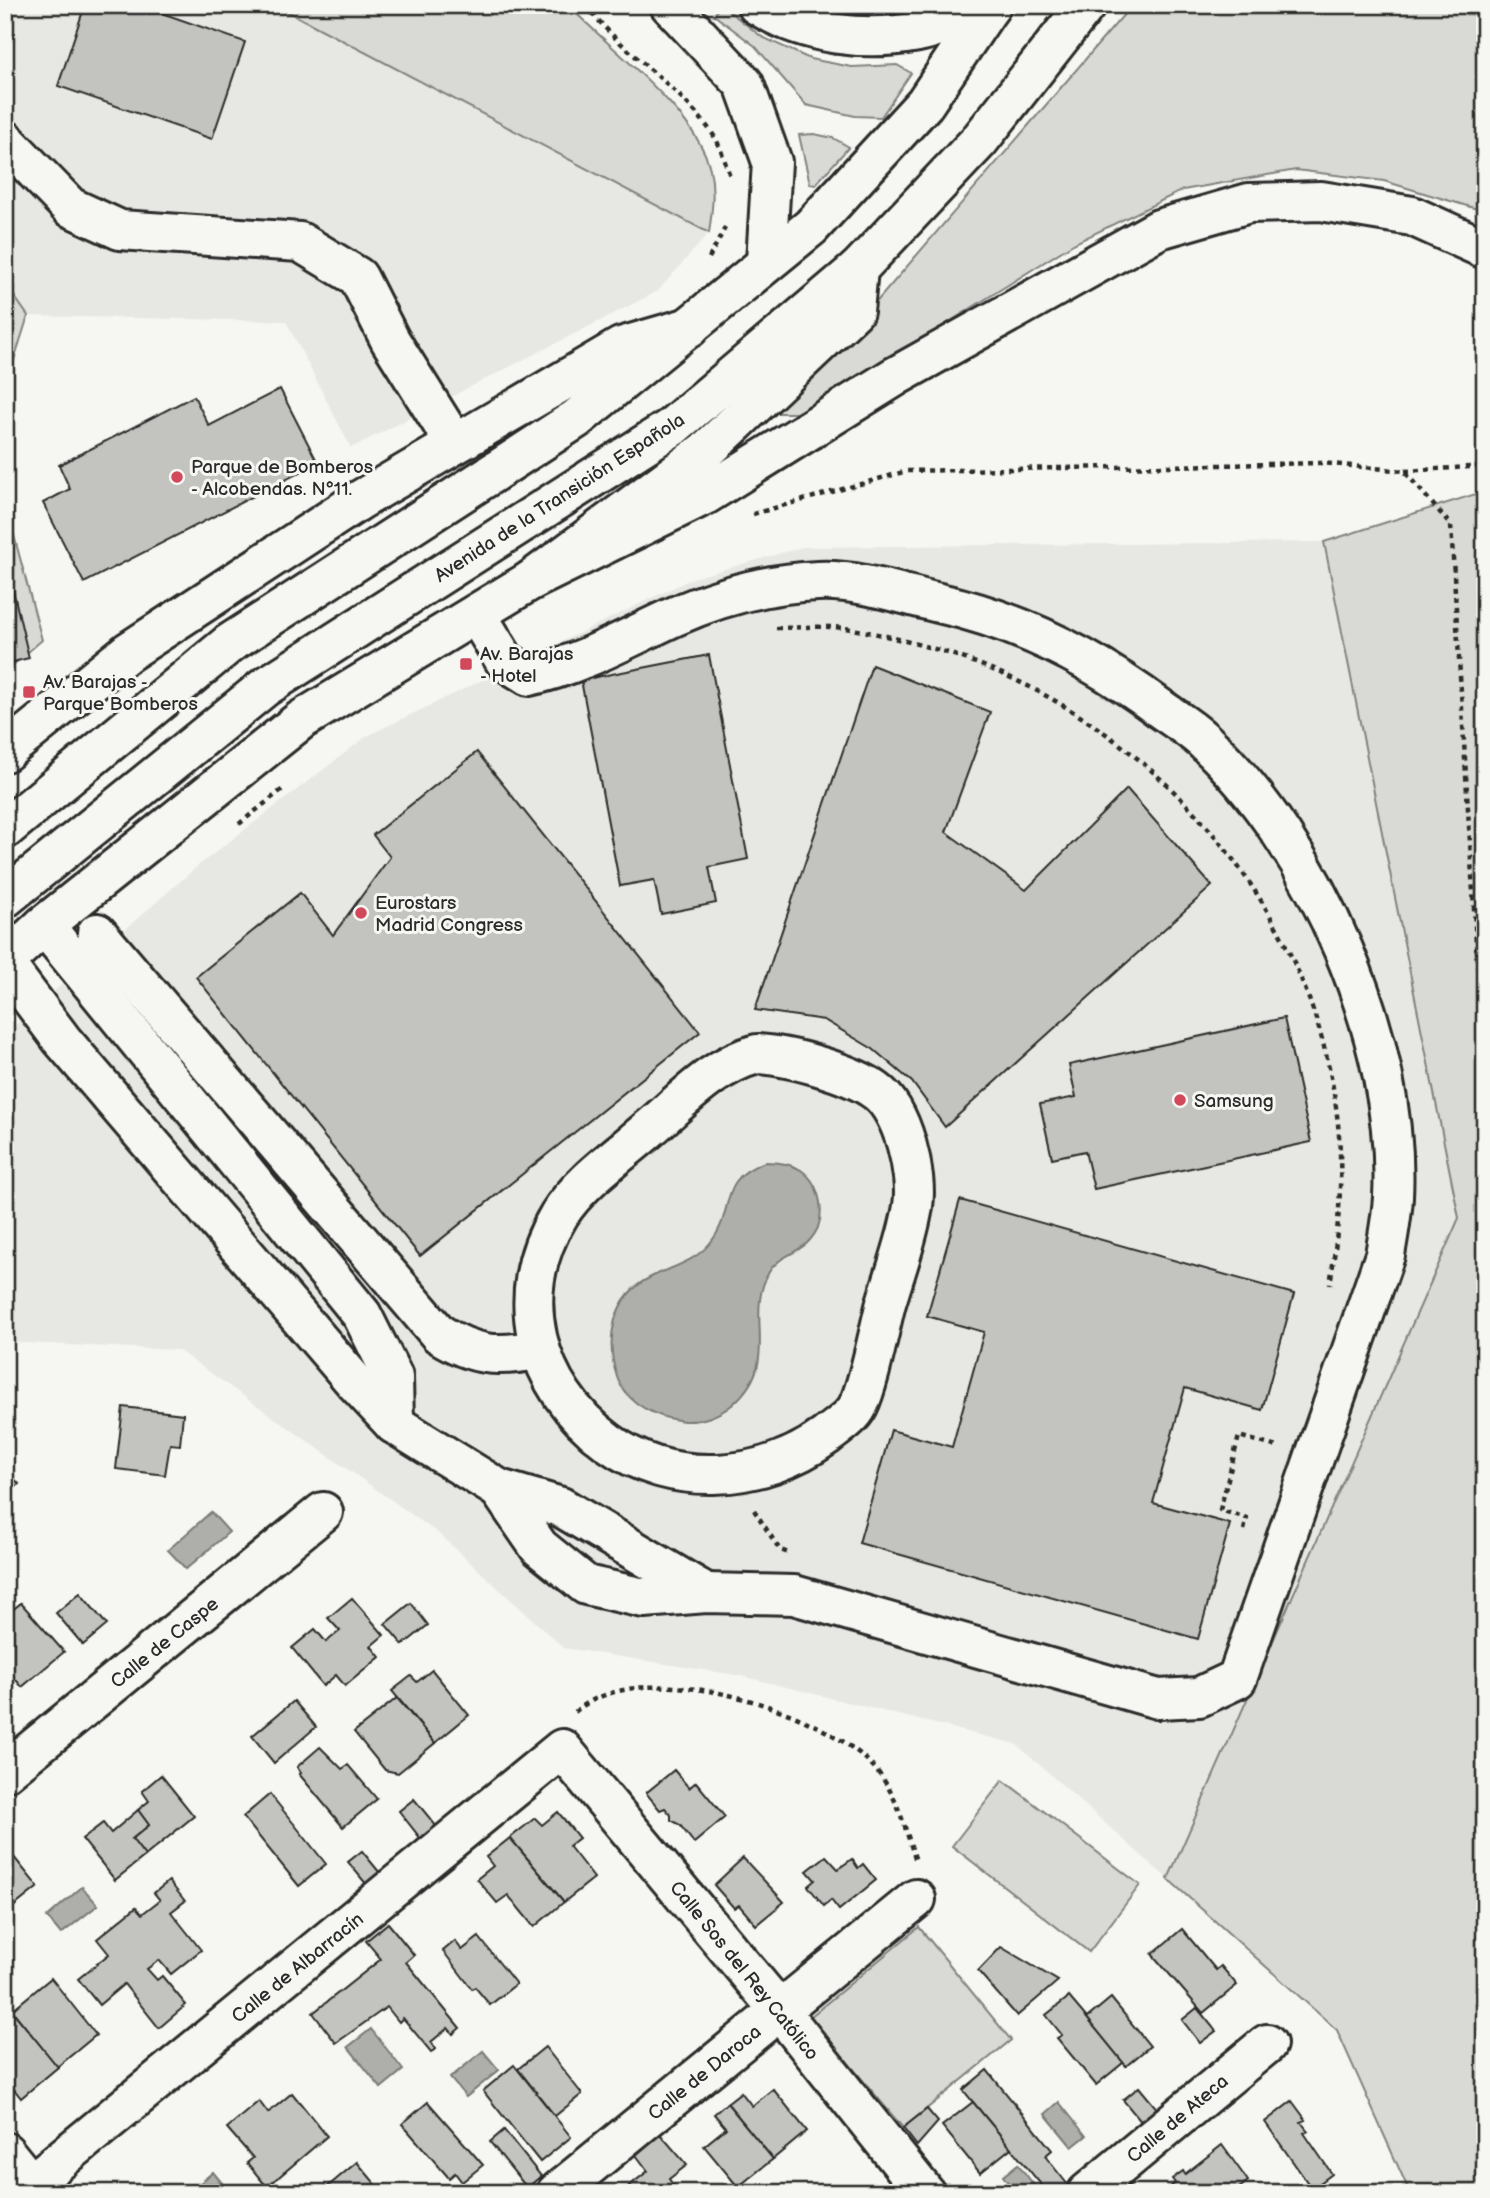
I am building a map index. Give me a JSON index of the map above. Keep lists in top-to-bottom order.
{
  "streets": {
    "main road": [
      "Avenida de la Transición Española",
      "Calle de Caspe",
      "Calle de Albarracín",
      "Calle Sos del Rey Católico",
      "Calle de Daroca",
      "Calle de Ateca"
    ]
  },
  "crossings": [
    ["Calle de Albarracín", "Calle Sos del Rey Católico"],
    ["Calle Sos del Rey Católico", "Calle de Daroca"]
  ],
  "places": {
    "other": ["Parque de Bomberos - Alcobendas. Nº11.", "Eurostars Madrid Congress", "Samsung"],
    "transit": ["Av. Barajas - Hotel", "Av. Barajas - Parque Bomberos"]
  }
}
